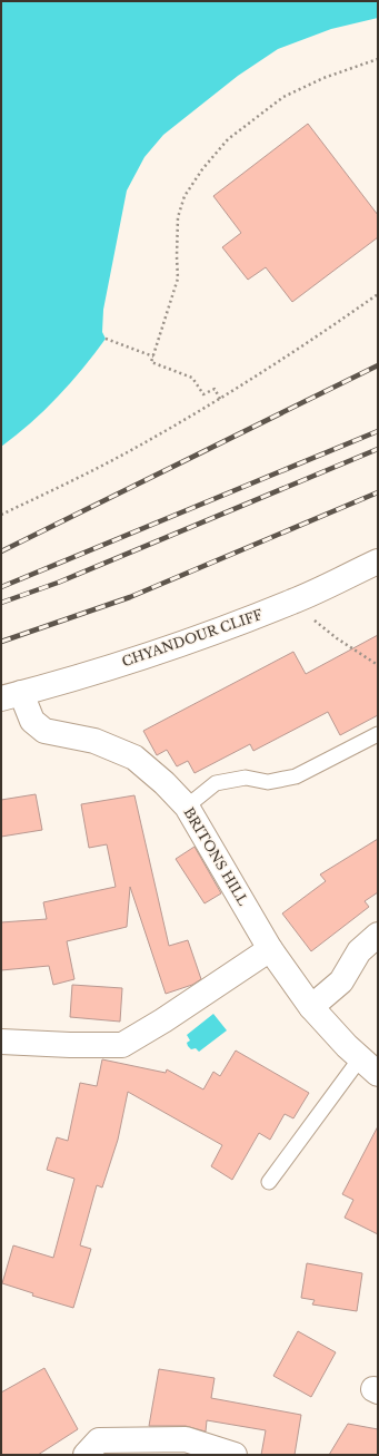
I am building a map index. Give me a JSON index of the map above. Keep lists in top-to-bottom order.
{
  "streets": {
    "street": ["CHYANDOUR CLIFF", "BRITONS HILL"]
  },
  "crossings": [
    ["CHYANDOUR CLIFF", "BRITONS HILL"]
  ]
}
